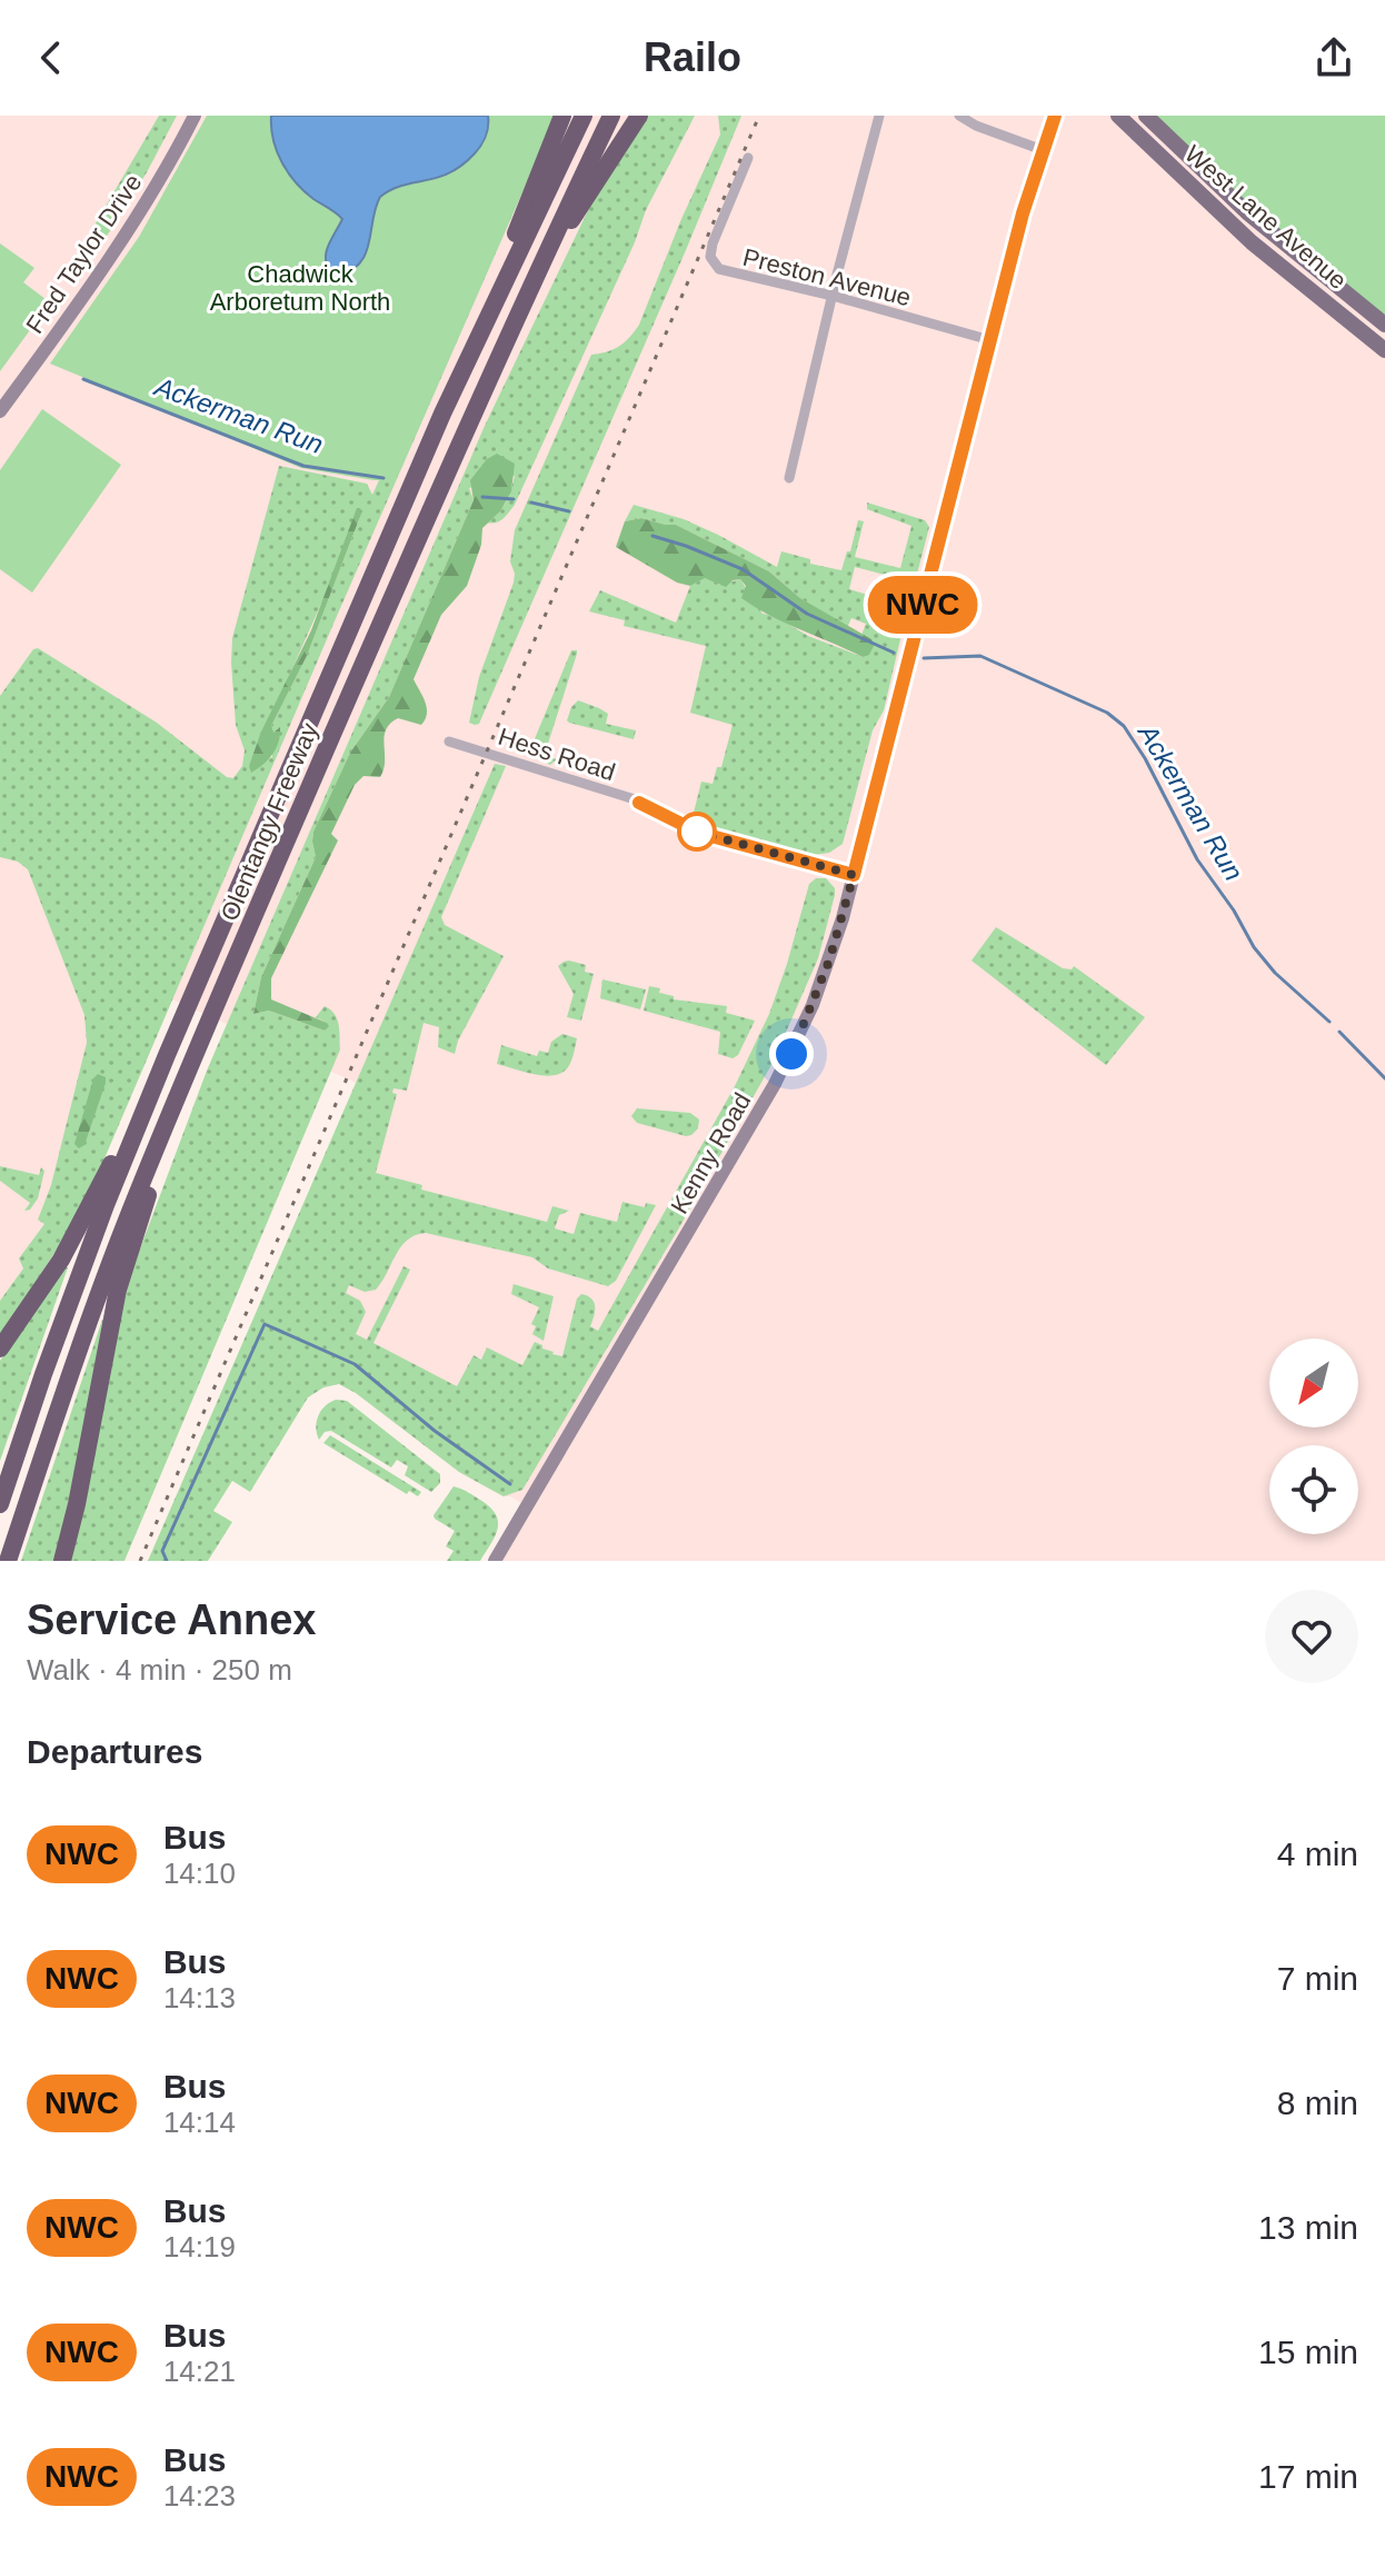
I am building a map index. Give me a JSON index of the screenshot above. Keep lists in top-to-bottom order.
{
  "streets": {
    "highway": ["Olentangy Freeway"],
    "main road": ["West Lane Avenue", "Fred Taylor Drive", "Kenny Road"],
    "street": ["Preston Avenue", "Hess Road"]
  },
  "crossings": [
    ["Preston Avenue", "Kenny Road"],
    ["Hess Road", "Kenny Road"]
  ],
  "water": ["Ackerman Run"],
  "parks": ["Chadwick Arboretum North"],
  "lines": ["bus line NWC"],
  "north": "bottom left",
  "page": {
    "header": "Railo",
    "on_map": "NWC",
    "heading": [
      ["Service Annex", "Walk · 4 min · 250 m"],
      "Departures"
    ],
    "list": [
      {
        "mark": "NWC",
        "name": "Bus",
        "note": "14:10",
        "value": "4 min"
      },
      {
        "mark": "NWC",
        "name": "Bus",
        "note": "14:13",
        "value": "7 min"
      },
      {
        "mark": "NWC",
        "name": "Bus",
        "note": "14:14",
        "value": "8 min"
      },
      {
        "mark": "NWC",
        "name": "Bus",
        "note": "14:19",
        "value": "13 min"
      },
      {
        "mark": "NWC",
        "name": "Bus",
        "note": "14:21",
        "value": "15 min"
      },
      {
        "mark": "NWC",
        "name": "Bus",
        "note": "14:23",
        "value": "17 min"
      }
    ]
  }
}
